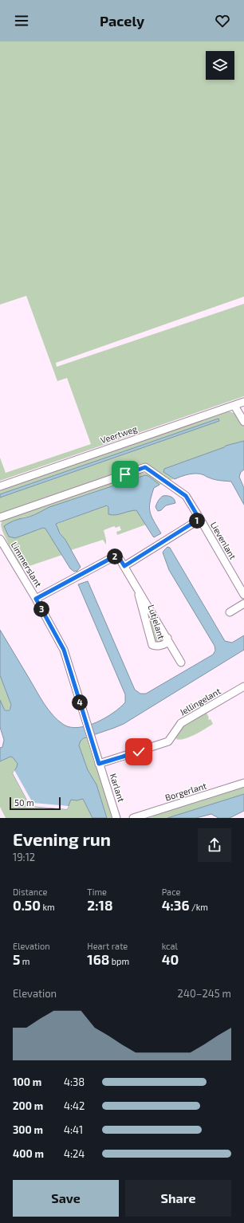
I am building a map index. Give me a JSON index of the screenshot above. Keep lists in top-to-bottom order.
{
  "streets": {
    "street": [
      "Veertweg",
      "Lievenlant",
      "Limmerslant",
      "Lutjelant",
      "Jellingelant",
      "Karlant",
      "Borgerlant"
    ]
  },
  "crossings": [
    ["Lievenlant", "Lutjelant"],
    ["Limmerslant", "Lutjelant"],
    ["Limmerslant", "Jellingelant"],
    ["Limmerslant", "Karlant"],
    ["Jellingelant", "Karlant"]
  ],
  "scale_bar": "50 m",
  "page": {
    "header": "Pacely",
    "pins": [
      "1",
      "2",
      "3",
      "4"
    ],
    "scale": "50 m",
    "heading": ["Evening run", "19:12"],
    "stats": [
      ["Distance", "0.50 km"],
      ["Time", "2:18"],
      ["Pace", "4:36 /km"],
      ["Elevation", "5 m"],
      ["Heart rate", "168 bpm"],
      ["kcal", "40"]
    ],
    "chart": ["Elevation", "240–245 m"],
    "list": [
      {
        "name": "100 m",
        "note": "4:38"
      },
      {
        "name": "200 m",
        "note": "4:42"
      },
      {
        "name": "300 m",
        "note": "4:41"
      },
      {
        "name": "400 m",
        "note": "4:24"
      }
    ],
    "buttons": ["Save", "Share"]
  }
}
